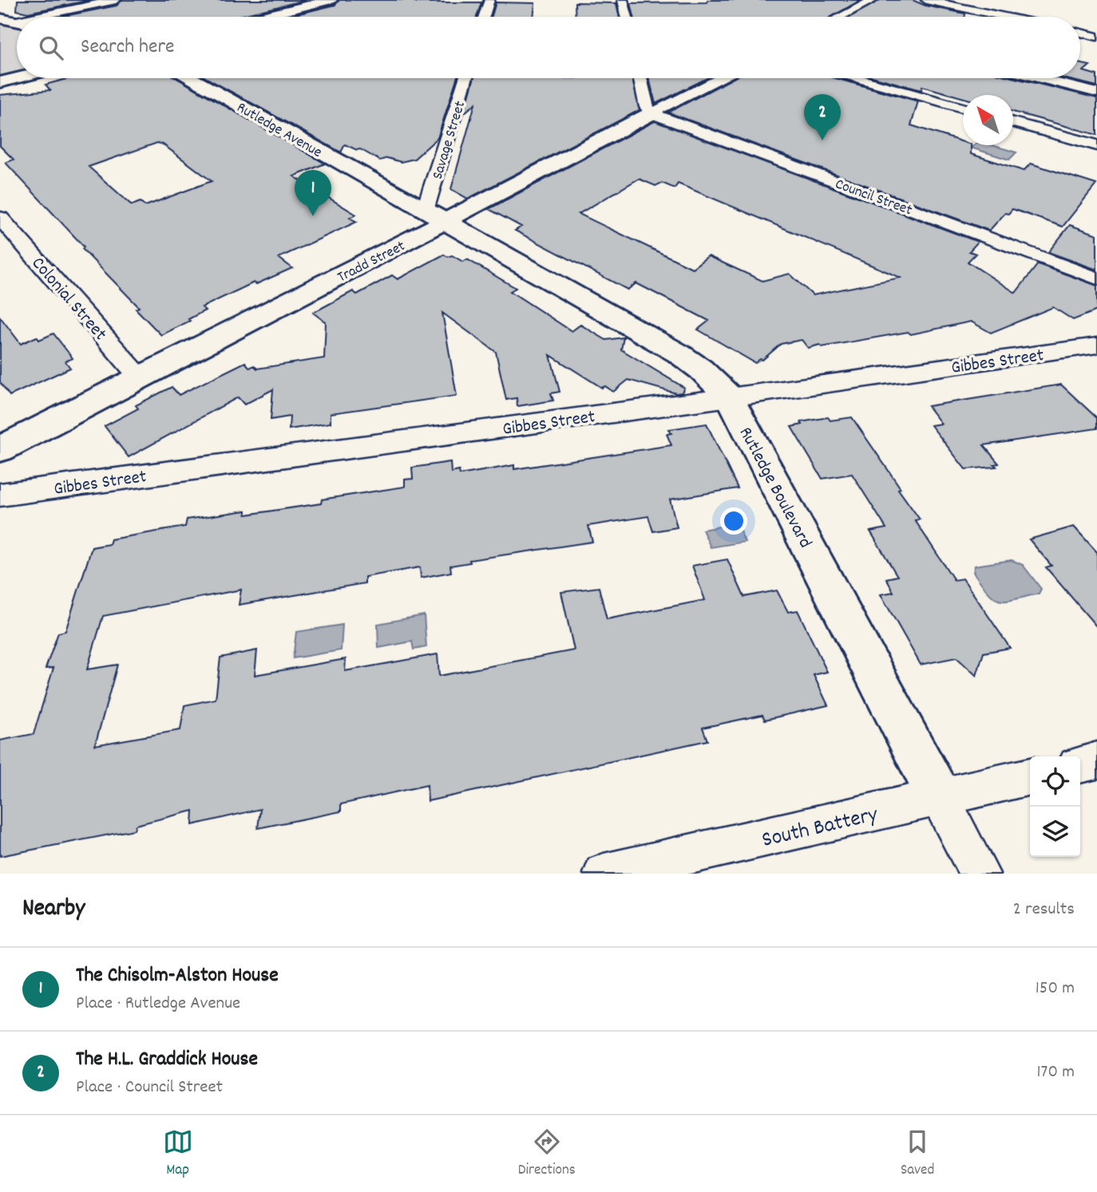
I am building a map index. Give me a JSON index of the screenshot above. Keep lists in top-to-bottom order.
{
  "streets": {
    "street": [
      "Rutledge Avenue",
      "Savage Street",
      "Council Street",
      "Tradd Street",
      "Colonial Street",
      "Gibbes Street",
      "Rutledge Boulevard",
      "South Battery"
    ]
  },
  "crossings": [
    ["Rutledge Avenue", "Savage Street"],
    ["Rutledge Avenue", "Tradd Street"],
    ["Rutledge Avenue", "Rutledge Boulevard"],
    ["Savage Street", "Tradd Street"],
    ["Savage Street", "Rutledge Boulevard"],
    ["Council Street", "Tradd Street"],
    ["Tradd Street", "Colonial Street"],
    ["Tradd Street", "Rutledge Boulevard"],
    ["Gibbes Street", "Rutledge Boulevard"],
    ["Rutledge Boulevard", "South Battery"]
  ],
  "north": "top left",
  "page": {
    "search": "Search here",
    "pins": ["2", "1"],
    "heading": ["Nearby", "2 results"],
    "list": [
      {
        "mark": "1",
        "name": "The Chisolm-Alston House",
        "note": "Place · Rutledge Avenue",
        "value": "150 m"
      },
      {
        "mark": "2",
        "name": "The H.L. Graddick House",
        "note": "Place · Council Street",
        "value": "170 m"
      }
    ],
    "nav": ["Map", "Directions", "Saved"]
  }
}
